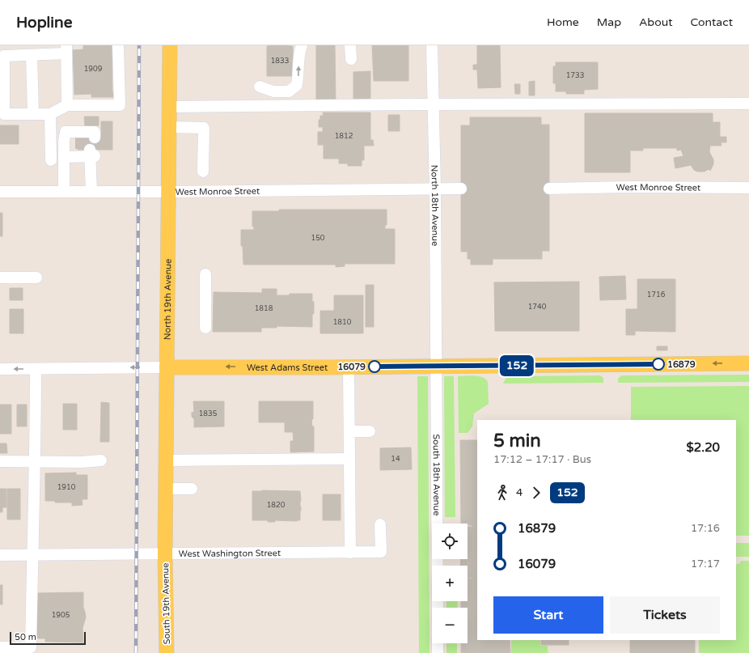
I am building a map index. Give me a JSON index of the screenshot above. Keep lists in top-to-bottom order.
{
  "streets": {
    "main road": ["North 19th Avenue", "West Adams Street", "South 19th Avenue"],
    "street": [
      "West Monroe Street",
      "North 18th Avenue",
      "South 18th Avenue",
      "West Washington Street"
    ]
  },
  "crossings": [
    ["West Monroe Street", "North 18th Avenue"],
    ["West Monroe Street", "North 19th Avenue"],
    ["North 18th Avenue", "West Adams Street"],
    ["North 18th Avenue", "South 18th Avenue"],
    ["North 19th Avenue", "West Adams Street"],
    ["North 19th Avenue", "West Washington Street"],
    ["North 19th Avenue", "South 19th Avenue"],
    ["West Adams Street", "South 18th Avenue"],
    ["West Washington Street", "South 19th Avenue"]
  ],
  "one_way": ["West Adams Street"],
  "places": ["16879", "16079"],
  "lines": ["bus line 152"],
  "house_numbers": [
    "1833",
    "1909",
    "1733",
    "1812",
    "150",
    "1716",
    "1740",
    "1818",
    "1810",
    "1835",
    "14",
    "1910",
    "1820",
    "1905"
  ],
  "scale_bar": "50 m",
  "page": {
    "header": "Hopline",
    "nav": [
      "Home",
      "Map",
      "About",
      "Contact"
    ],
    "on_map": "152",
    "heading": ["5 min", "17:12 – 17:17 · Bus", "$2.20"],
    "legs": ["4", "152"],
    "list": [
      {
        "name": "16879",
        "value": "17:16"
      },
      {
        "name": "16079",
        "value": "17:17"
      }
    ],
    "map_buttons": ["+", "−"],
    "buttons": ["Start", "Tickets"],
    "scale": "50 m"
  }
}
